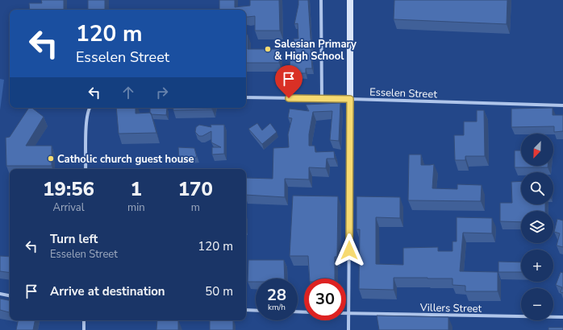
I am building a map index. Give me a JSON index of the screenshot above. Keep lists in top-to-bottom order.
{
  "streets": {
    "street": ["Esselen Street", "Villers Street"]
  },
  "places": ["Salesian Primary & High School", "Catholic church guest house"],
  "north": "bottom left",
  "page": {
    "turn": ["120 m", "Esselen Street"],
    "map_buttons": ["+", "−"],
    "eta": [
      "19:56",
      "Arrival",
      "1",
      "min",
      "170",
      "m"
    ],
    "list": [
      {
        "name": "Turn left",
        "note": "Esselen Street",
        "value": "120 m"
      },
      {
        "name": "Arrive at destination",
        "value": "50 m"
      }
    ],
    "speed": "28 km/h",
    "limit": "30"
  }
}
